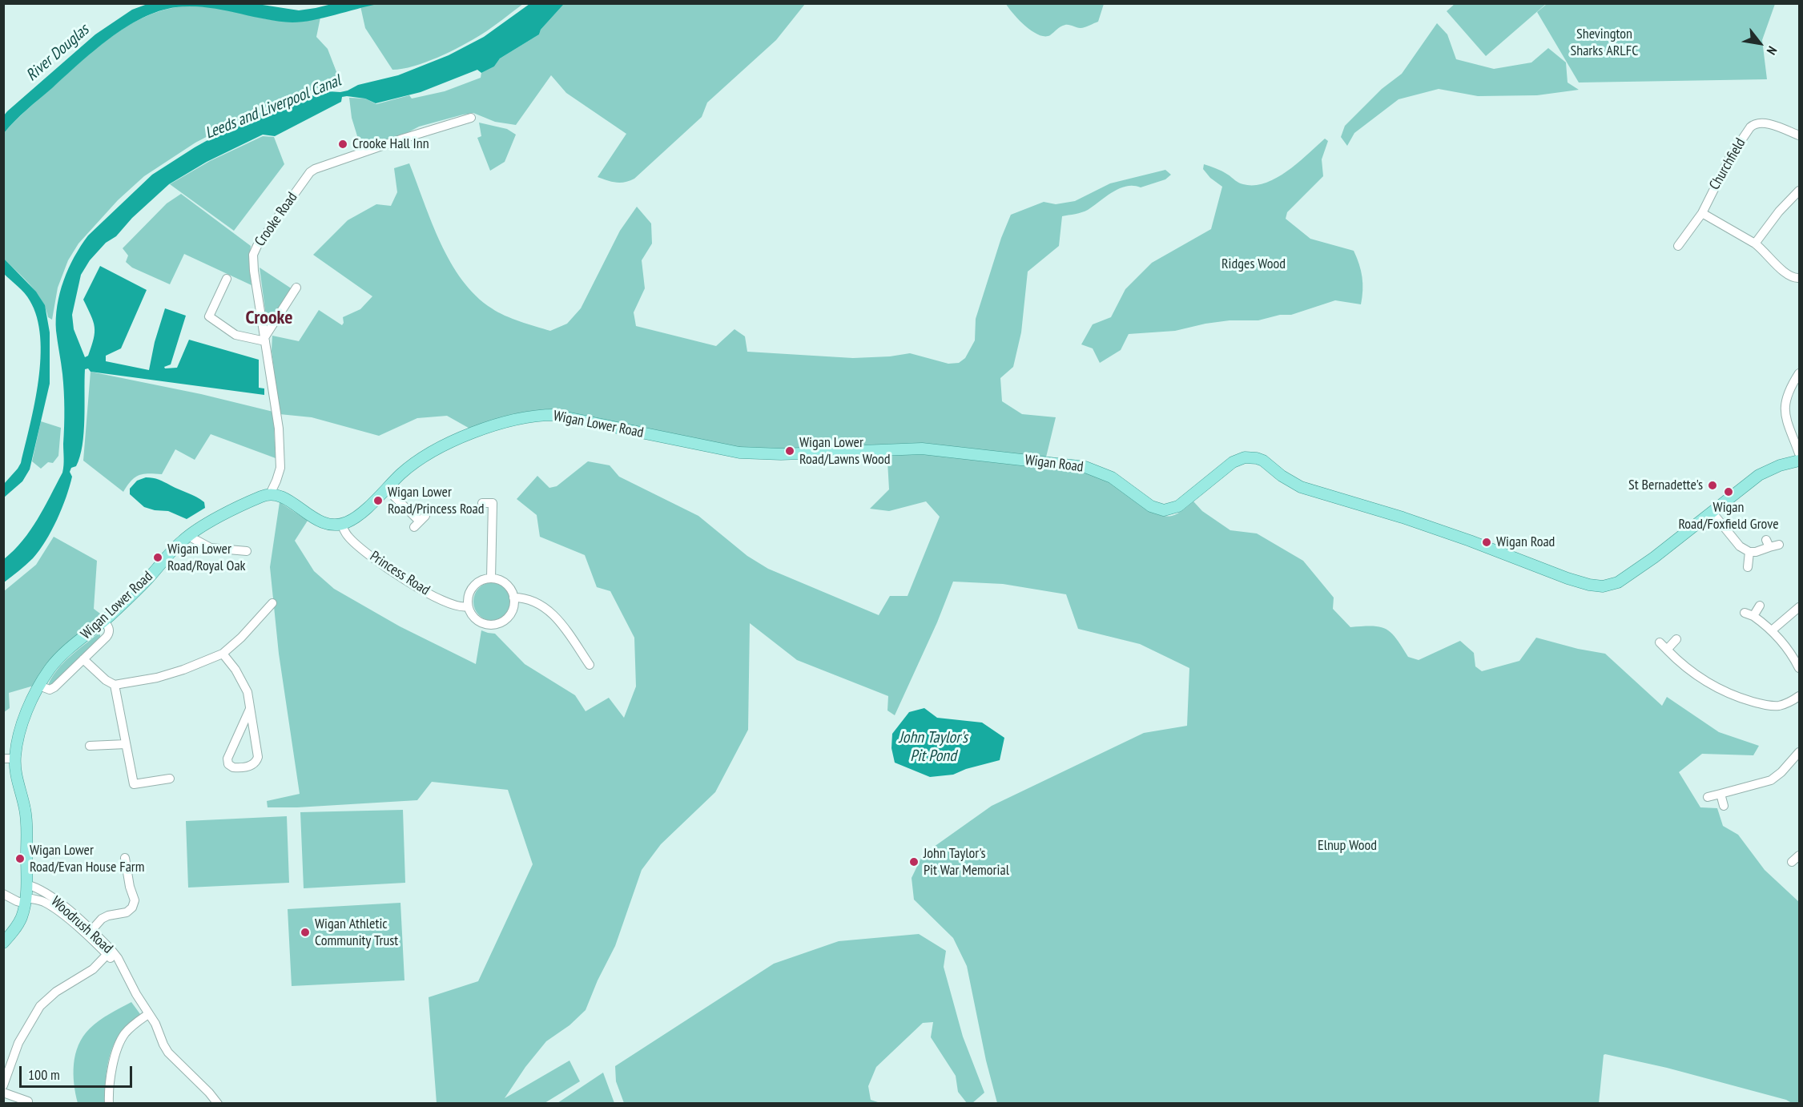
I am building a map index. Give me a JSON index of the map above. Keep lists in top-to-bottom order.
{
  "streets": {
    "main road": ["Wigan Lower Road", "Wigan Road"],
    "street": [
      "Churchfield",
      "Crooke Road",
      "Princess Road",
      "Woodrush Road"
    ]
  },
  "crossings": [
    ["Crooke Road", "Wigan Lower Road"],
    ["Wigan Lower Road", "Wigan Road"],
    ["Wigan Lower Road", "Princess Road"],
    ["Wigan Lower Road", "Woodrush Road"]
  ],
  "districts": ["Crooke"],
  "water": ["River Douglas", "Leeds and Liverpool Canal", "John Taylor's Pit Pond"],
  "parks": ["Shevington Sharks ARLFC", "Ridges Wood", "Elnup Wood"],
  "places": [
    "Crooke Hall Inn",
    "Wigan Lower Road/Lawns Wood",
    "St Bernadette's",
    "Wigan Road/Foxfield Grove",
    "Wigan Lower Road/Princess Road",
    "Wigan Road",
    "Wigan Lower Road/Royal Oak",
    "Wigan Lower Road/Evan House Farm",
    "John Taylor's Pit War Memorial",
    "Wigan Athletic Community Trust"
  ],
  "scale_bar": "100 m",
  "north": "bottom right"
}
